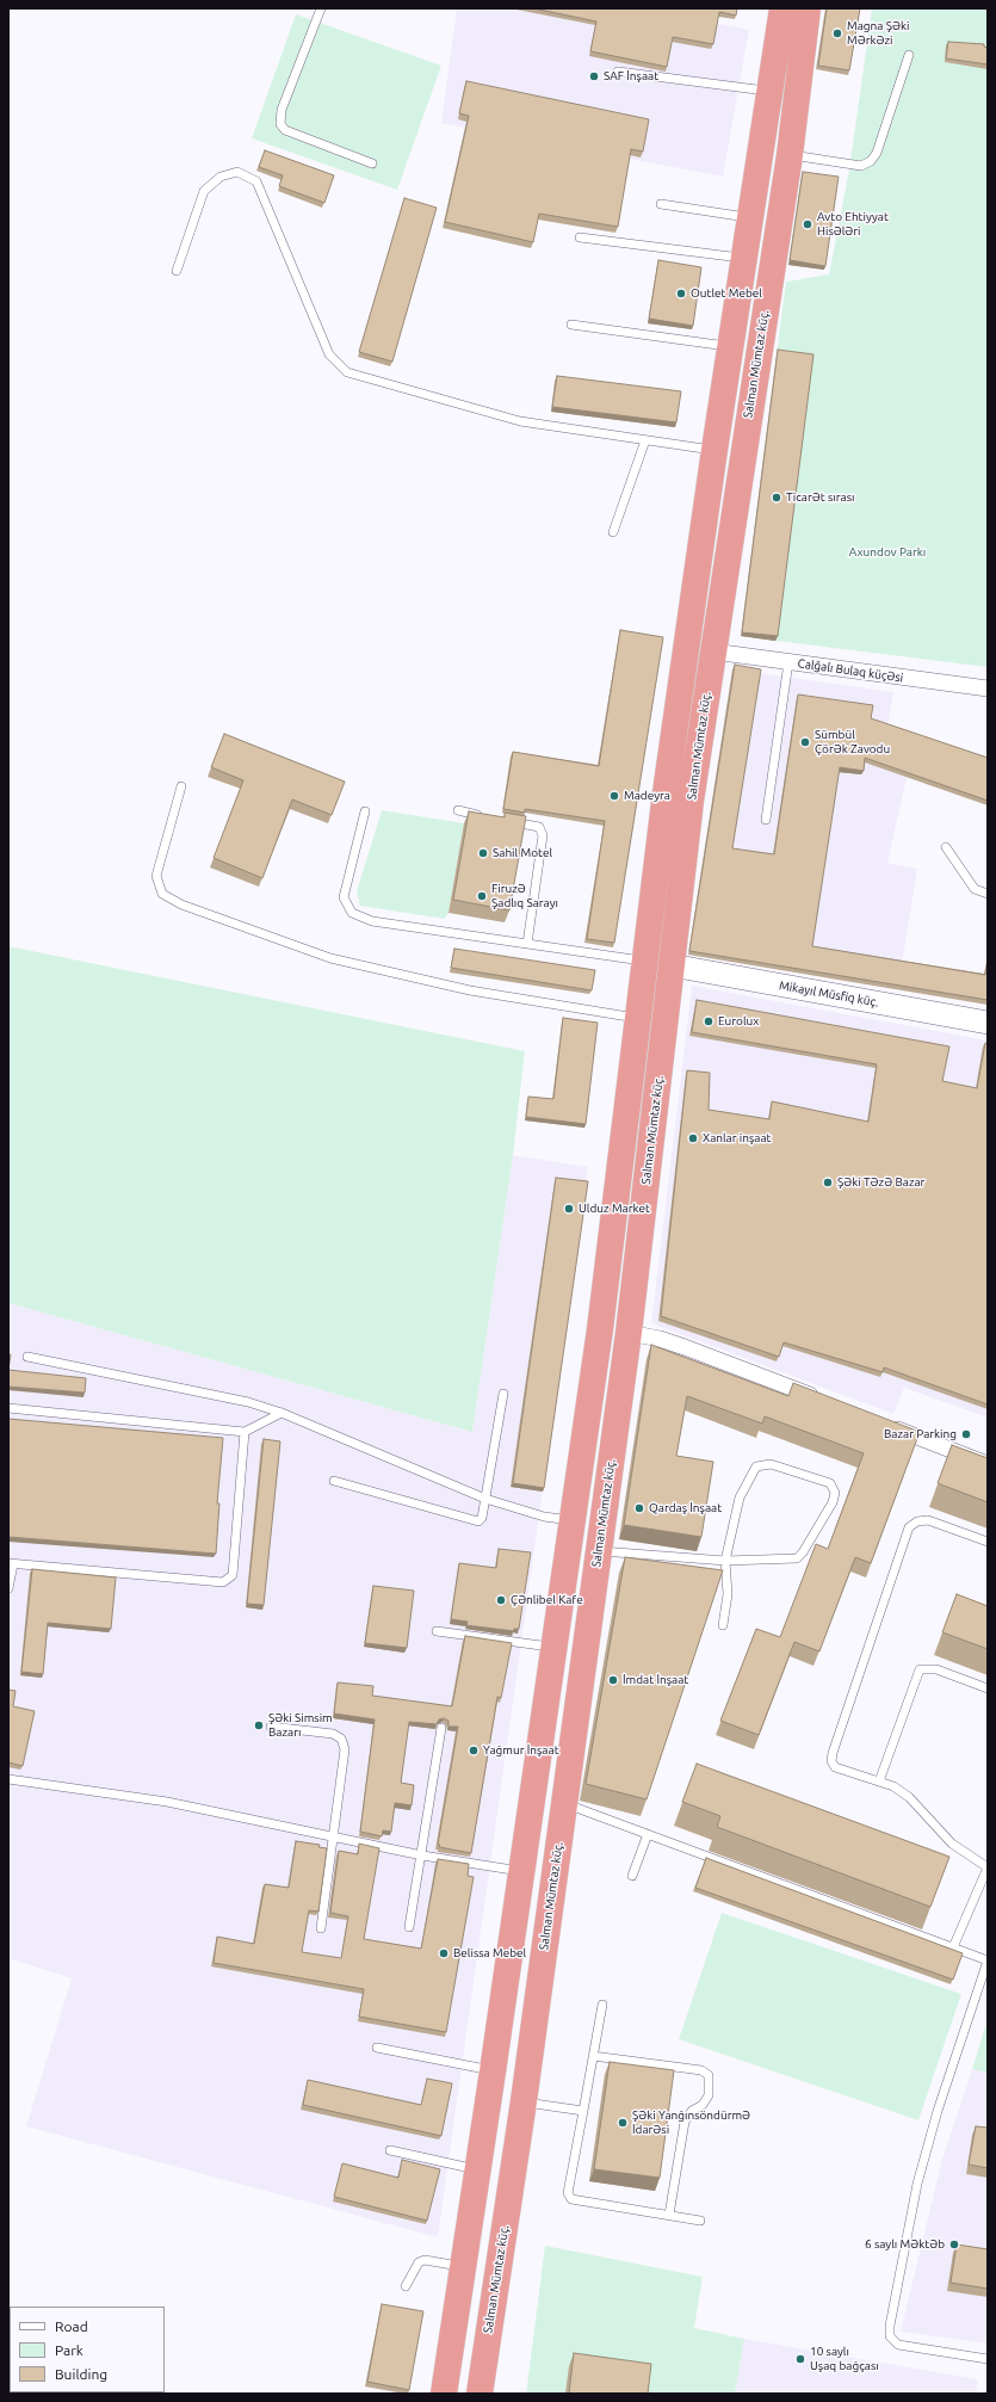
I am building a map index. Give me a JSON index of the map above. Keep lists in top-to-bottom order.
{
  "streets": {
    "highway": ["Salman Mümtaz küç."],
    "main road": ["Mikayıl Müsfiq küç."],
    "street": ["Calğalı Bulaq küçəsi"]
  },
  "crossings": [
    ["Salman Mümtaz küç.", "Calğalı Bulaq küçəsi"],
    ["Salman Mümtaz küç.", "Mikayıl Müsfiq küç."]
  ],
  "parks": ["Axundov Parkı"],
  "places": [
    "Magna Şəki Mərkəzi",
    "SAF İnşaat",
    "Avto Ehtiyyat Hisələri",
    "Outlet Mebel",
    "Ticarət sırası",
    "Sümbül Çörək Zavodu",
    "Madeyra",
    "Sahil Motel",
    "Firuzə Şadlıq Sarayı",
    "Eurolux",
    "Xanlar inşaat",
    "Şəki Təzə Bazar",
    "Ulduz Market",
    "Bazar Parking",
    "Qardaş İnşaat",
    "Çənlibel Kafe",
    "İmdat İnşaat",
    "Şəki Simsim Bazarı",
    "Yağmur İnşaat",
    "Belissa Mebel",
    "Şəki Yanğınsöndürmə İdarəsi",
    "6 saylı Məktəb",
    "10 saylı Uşaq bağçası"
  ],
  "legend": ["Road", "Park", "Building"]
}
